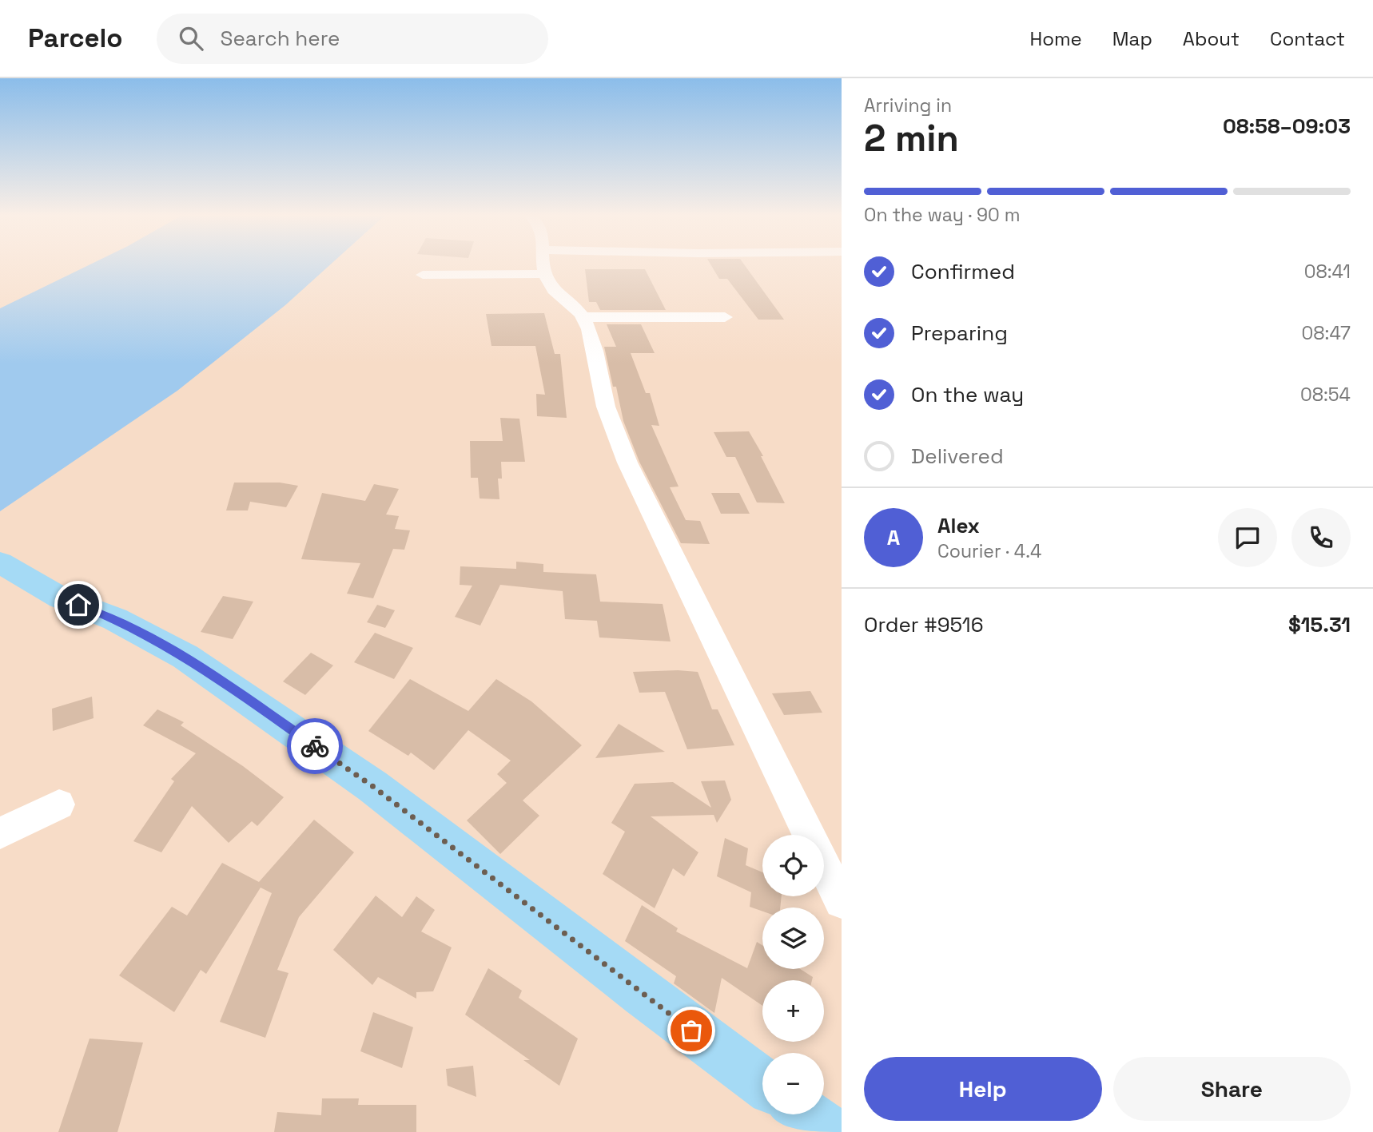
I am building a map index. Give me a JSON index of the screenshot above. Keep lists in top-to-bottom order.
{
  "page": {
    "header": "Parcelo",
    "search": "Search here",
    "nav": [
      "Home",
      "Map",
      "About",
      "Contact"
    ],
    "heading": ["2 min", "Arriving in", "08:58–09:03"],
    "panel": [
      "Alex",
      "Courier · 4.4",
      "Order #9516",
      "$15.31"
    ],
    "bar": "On the way · 90 m",
    "list": [
      ["Confirmed", "08:41"],
      ["Preparing", "08:47"],
      ["On the way", "08:54"],
      "Delivered"
    ],
    "round": "A",
    "map_buttons": ["+", "−"],
    "buttons": ["Help", "Share"]
  }
}
